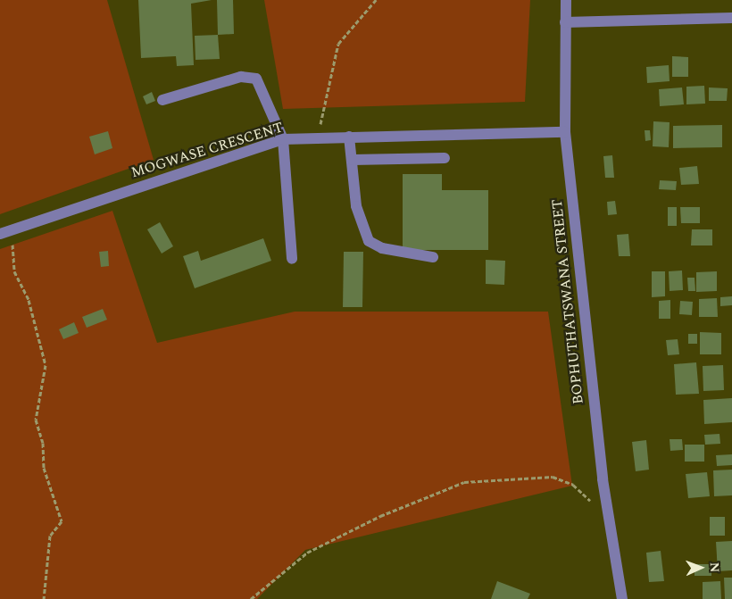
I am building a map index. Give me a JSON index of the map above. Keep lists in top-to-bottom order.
{
  "streets": {
    "street": ["MOGWASE CRESCENT", "BOPHUTHATSWANA STREET"]
  },
  "crossings": [
    ["MOGWASE CRESCENT", "BOPHUTHATSWANA STREET"]
  ],
  "north": "right"
}
